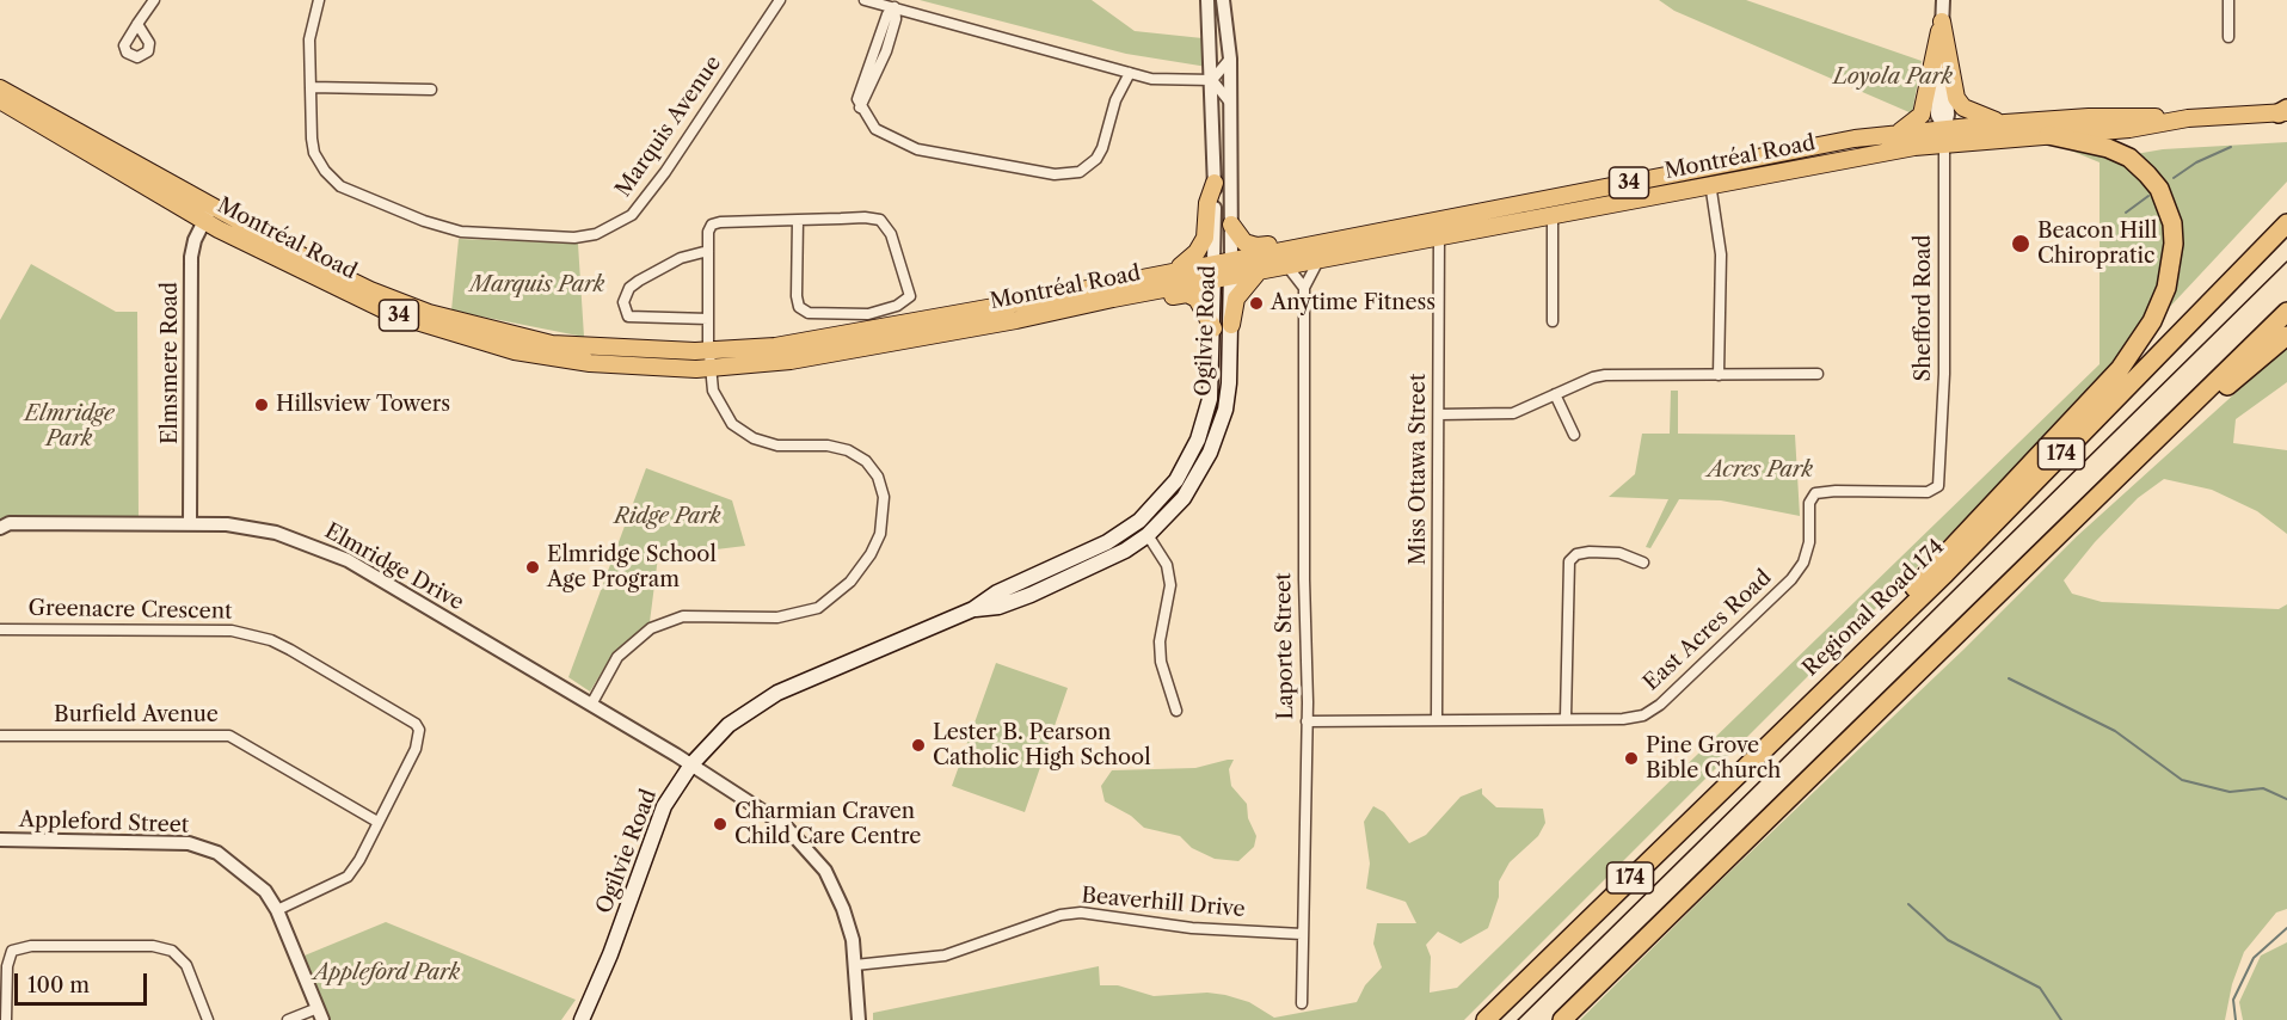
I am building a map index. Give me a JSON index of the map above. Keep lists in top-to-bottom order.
{
  "streets": {
    "highway": ["174", "Regional Road 174"],
    "main road": ["Montréal Road", "34", "Ogilvie Road"],
    "street": [
      "Marquis Avenue",
      "Shefford Road",
      "Elmsmere Road",
      "Miss Ottawa Street",
      "Elmridge Drive",
      "Greenacre Crescent",
      "East Acres Road",
      "Laporte Street",
      "Burfield Avenue",
      "Appleford Street",
      "Beaverhill Drive"
    ]
  },
  "crossings": [
    ["Montréal Road", "Shefford Road"],
    ["Montréal Road", "Ogilvie Road"],
    ["Montréal Road", "Elmsmere Road"],
    ["Montréal Road", "Miss Ottawa Street"],
    ["Montréal Road", "Laporte Street"],
    ["Shefford Road", "East Acres Road"],
    ["Ogilvie Road", "Elmridge Drive"],
    ["Elmsmere Road", "Elmridge Drive"],
    ["Miss Ottawa Street", "East Acres Road"],
    ["Elmridge Drive", "Beaverhill Drive"],
    ["Greenacre Crescent", "Burfield Avenue"],
    ["Greenacre Crescent", "Appleford Street"],
    ["East Acres Road", "Laporte Street"],
    ["Laporte Street", "Beaverhill Drive"]
  ],
  "parks": [
    "Loyola Park",
    "Marquis Park",
    "Elmridge Park",
    "Acres Park",
    "Ridge Park",
    "Appleford Park"
  ],
  "places": [
    "Beacon Hill Chiropratic",
    "Anytime Fitness",
    "Hillsview Towers",
    "Elmridge School Age Program",
    "Lester B. Pearson Catholic High School",
    "Pine Grove Bible Church",
    "Charmian Craven Child Care Centre"
  ],
  "scale_bar": "100 m"
}
